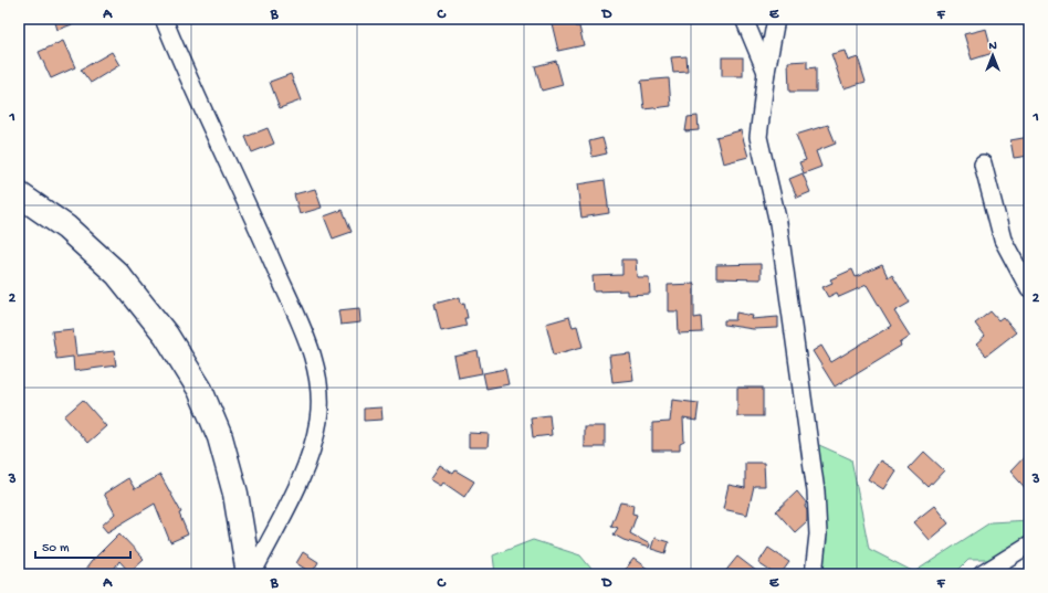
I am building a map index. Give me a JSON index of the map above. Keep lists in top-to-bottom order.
{
  "scale_bar": "50 m",
  "north": "top",
  "grid": {
    "columns": [
      "A",
      "B",
      "C",
      "D",
      "E",
      "F"
    ],
    "rows": ["1", "2", "3"]
  }
}
